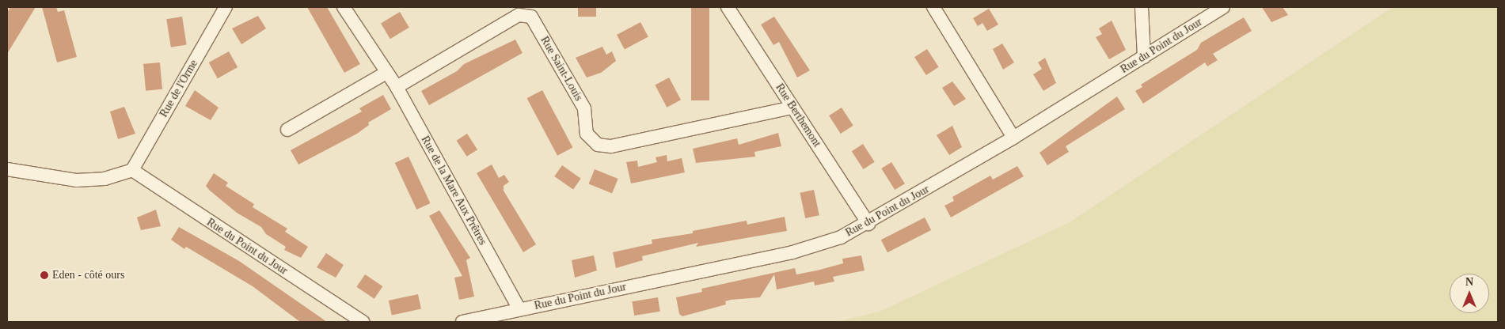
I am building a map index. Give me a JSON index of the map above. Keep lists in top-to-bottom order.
{
  "streets": {
    "street": [
      "Rue du Point du Jour",
      "Rue Saint-Louis",
      "Rue de l'Orme",
      "Rue Berthemont",
      "Rue de la Mare Aux Prêtres"
    ]
  },
  "crossings": [
    ["Rue du Point du Jour", "Rue de l'Orme"],
    ["Rue du Point du Jour", "Rue Berthemont"],
    ["Rue du Point du Jour", "Rue de la Mare Aux Prêtres"],
    ["Rue Saint-Louis", "Rue Berthemont"],
    ["Rue Saint-Louis", "Rue de la Mare Aux Prêtres"]
  ],
  "places": ["Eden - côté ours"],
  "north": "top"
}
